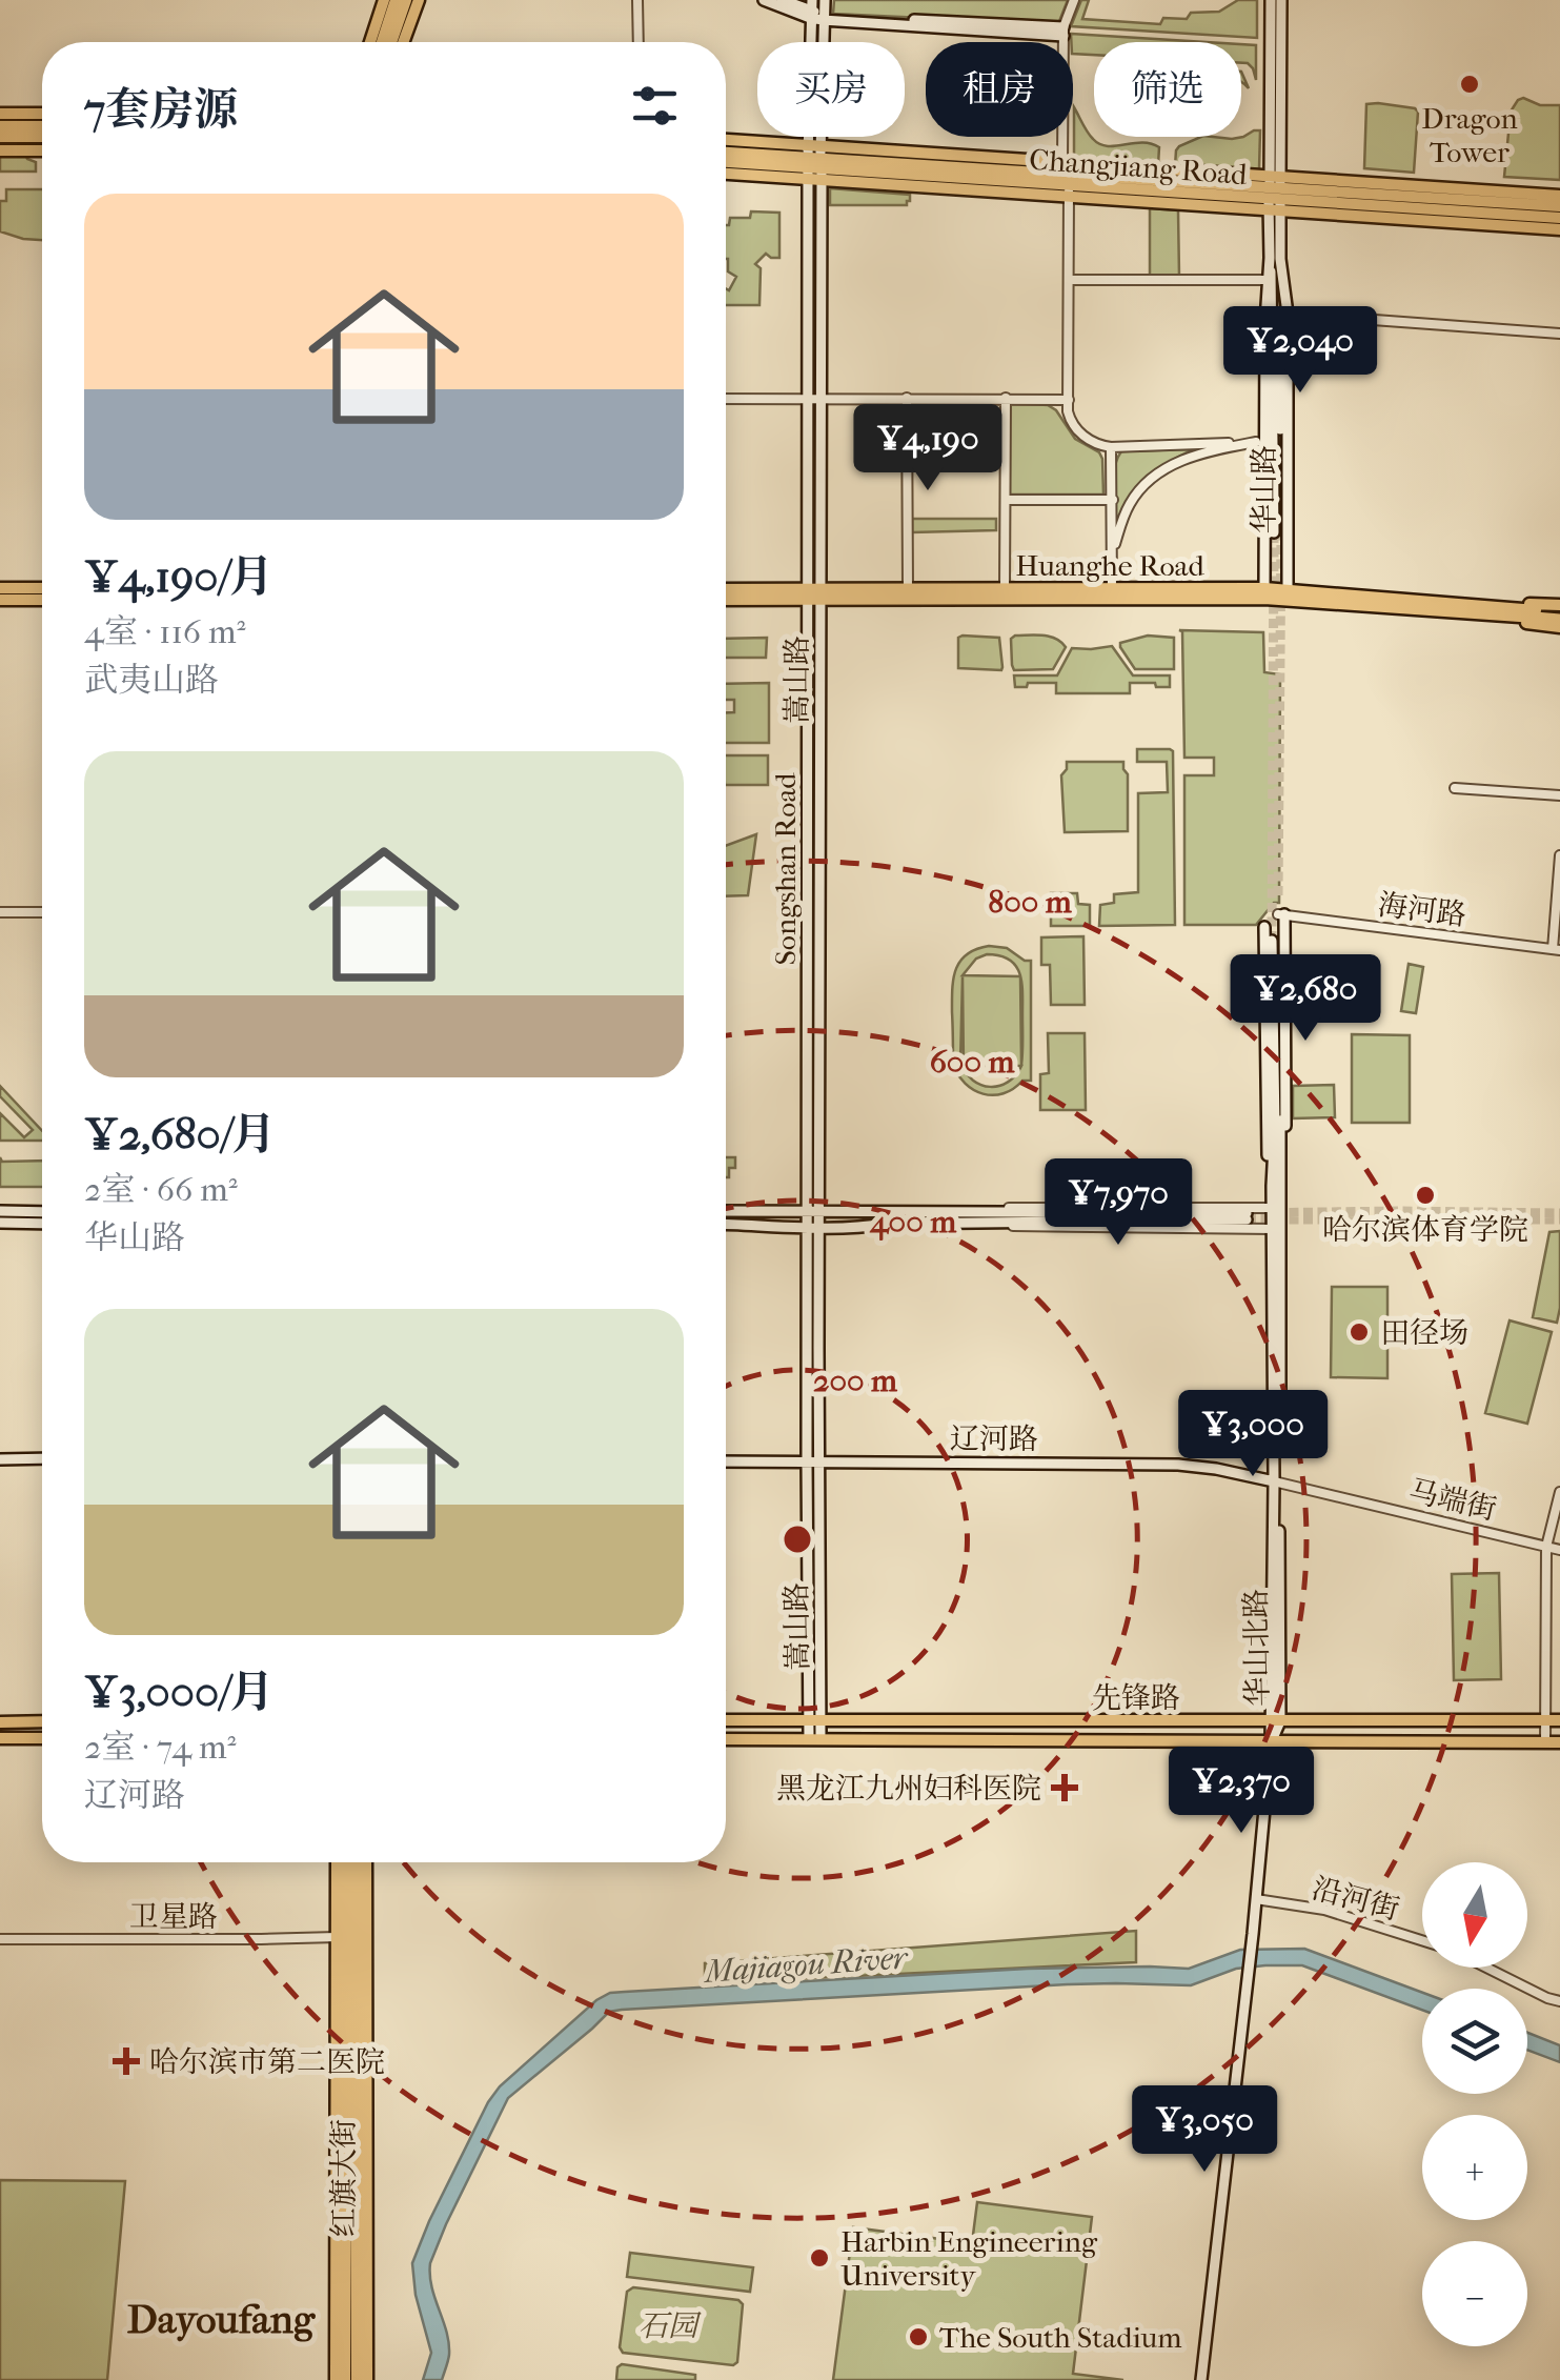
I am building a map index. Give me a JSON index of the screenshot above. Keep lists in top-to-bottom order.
{
  "streets": {
    "main road": [
      "Changjiang Road",
      "华山路",
      "Huanghe Road",
      "嵩山路",
      "Songshan Road",
      "辽河路",
      "华山北路",
      "先锋路",
      "红旗大街"
    ],
    "street": [
      "海河路",
      "马端街",
      "沿河街",
      "卫星路"
    ]
  },
  "crossings": [
    ["Changjiang Road", "华山路"],
    ["Changjiang Road", "Songshan Road"],
    ["华山路", "Huanghe Road"],
    ["Huanghe Road", "Songshan Road"],
    ["嵩山路", "Songshan Road"],
    ["嵩山路", "辽河路"],
    ["嵩山路", "先锋路"],
    ["Songshan Road", "辽河路"],
    ["Songshan Road", "先锋路"],
    ["辽河路", "马端街"],
    ["辽河路", "华山北路"],
    ["马端街", "华山北路"],
    ["华山北路", "先锋路"],
    ["卫星路", "红旗大街"]
  ],
  "districts": ["Dayoufang"],
  "water": ["Majiagou River"],
  "parks": ["石园"],
  "places": {
    "other": [
      "Dragon Tower",
      "哈尔滨体育学院",
      "田径场",
      "Harbin Engineering University",
      "The South Stadium"
    ],
    "health": ["黑龙江九州妇科医院", "哈尔滨市第二医院"]
  },
  "north": "bottom",
  "page": {
    "chip": ["买房", "租房", "筛选"],
    "heading": "7套房源",
    "list": [
      {
        "name": "¥4,190/月",
        "note": "4室 · 116 m² · 武夷山路"
      },
      {
        "name": "¥2,680/月",
        "note": "2室 · 66 m² · 华山路"
      },
      {
        "name": "¥3,000/月",
        "note": "2室 · 74 m² · 辽河路"
      }
    ],
    "price": [
      "¥2,040",
      "¥4,190",
      "¥2,680",
      "¥7,970",
      "¥3,000",
      "¥2,370",
      "¥3,050"
    ],
    "map_buttons": ["+", "−"]
  },
  "rings": [
    "800 m",
    "600 m",
    "400 m",
    "200 m"
  ]
}
